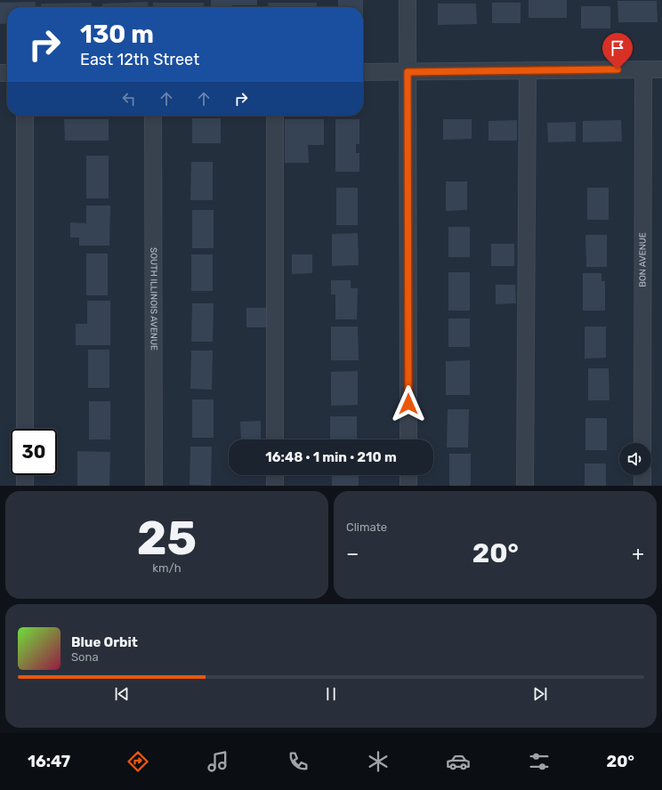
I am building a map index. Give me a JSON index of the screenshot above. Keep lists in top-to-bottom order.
{
  "streets": {
    "street": ["BON AVENUE", "SOUTH ILLINOIS AVENUE"]
  },
  "page": {
    "turn": ["130 m", "East 12th Street"],
    "limit": "30",
    "trip": "16:48 · 1 min · 210 m",
    "tile": [
      ["25", "km/h"],
      "Climate"
    ],
    "heat": ["−", "20°", "+"],
    "song": ["Blue Orbit", "Sona"],
    "tabs": ["16:47", "20°"]
  }
}
